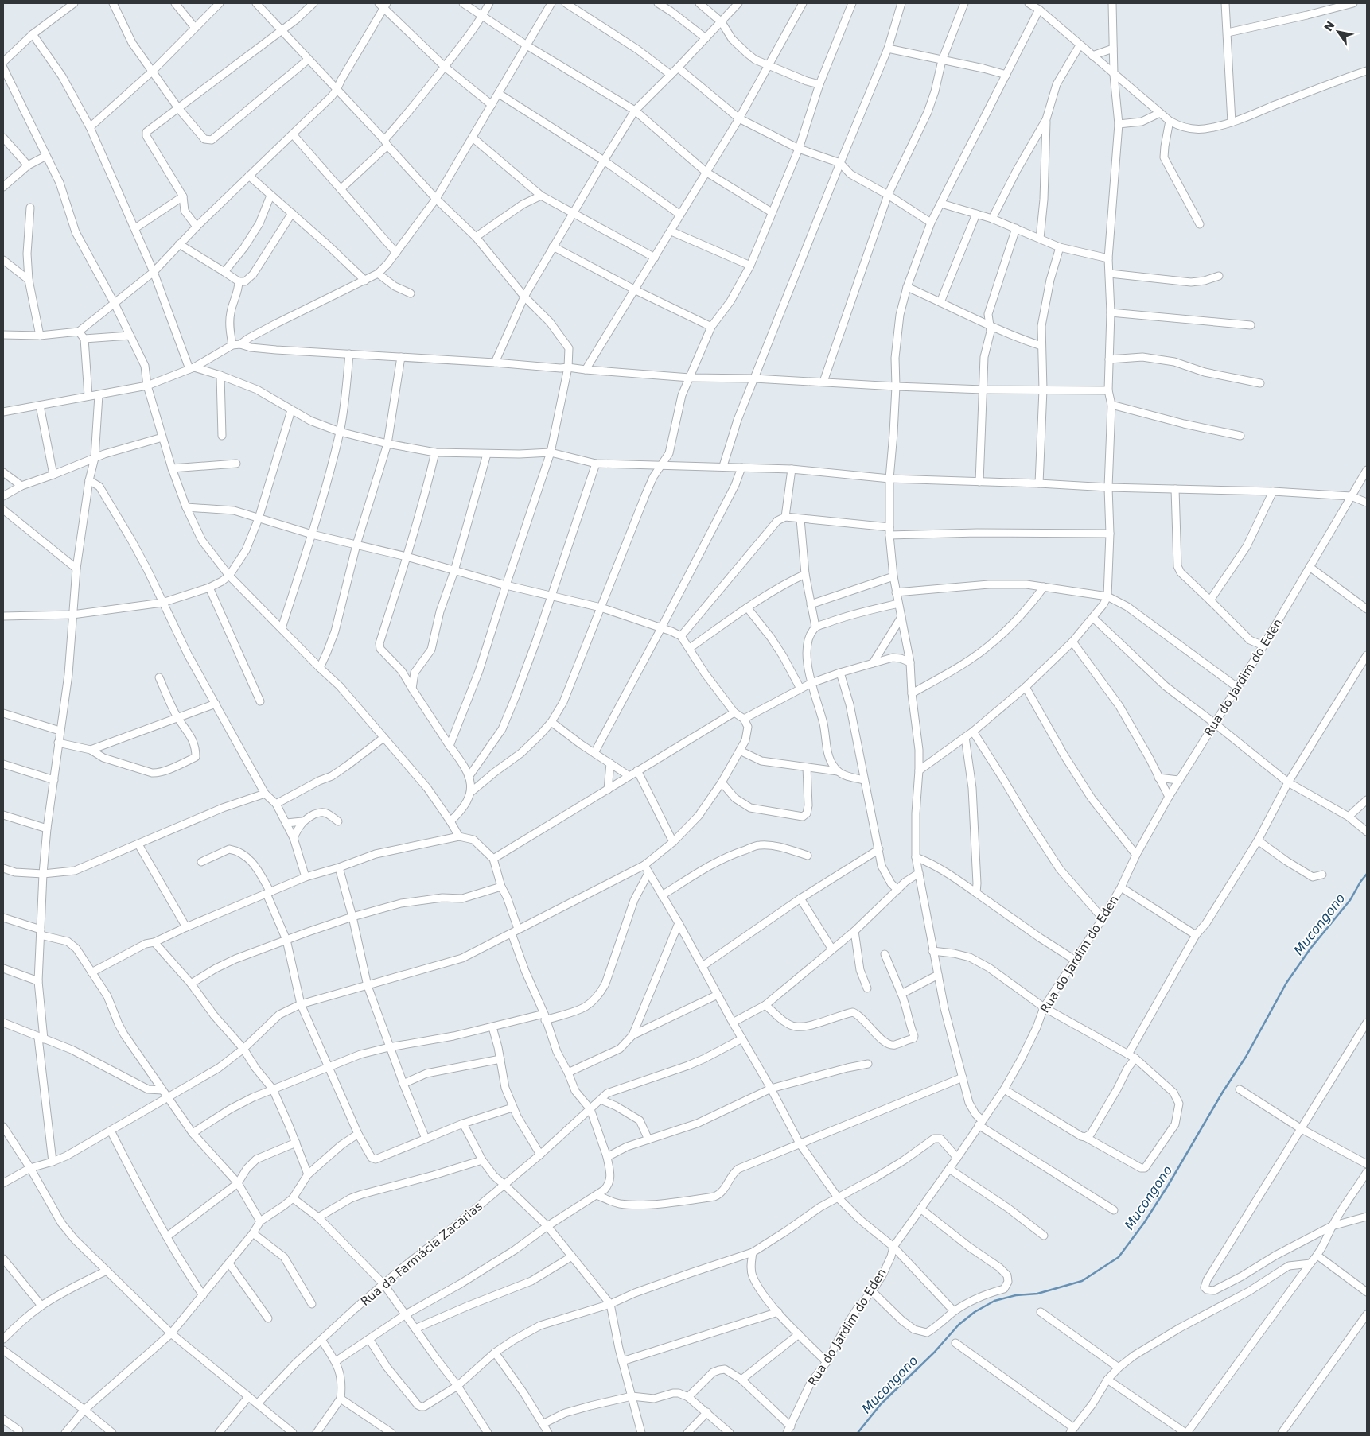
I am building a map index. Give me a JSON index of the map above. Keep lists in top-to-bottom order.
{
  "streets": {
    "street": ["Rua do Jardim do Eden", "Rua da Farmácia Zacarias"]
  },
  "water": ["Mucongono"],
  "north": "top left"
}
